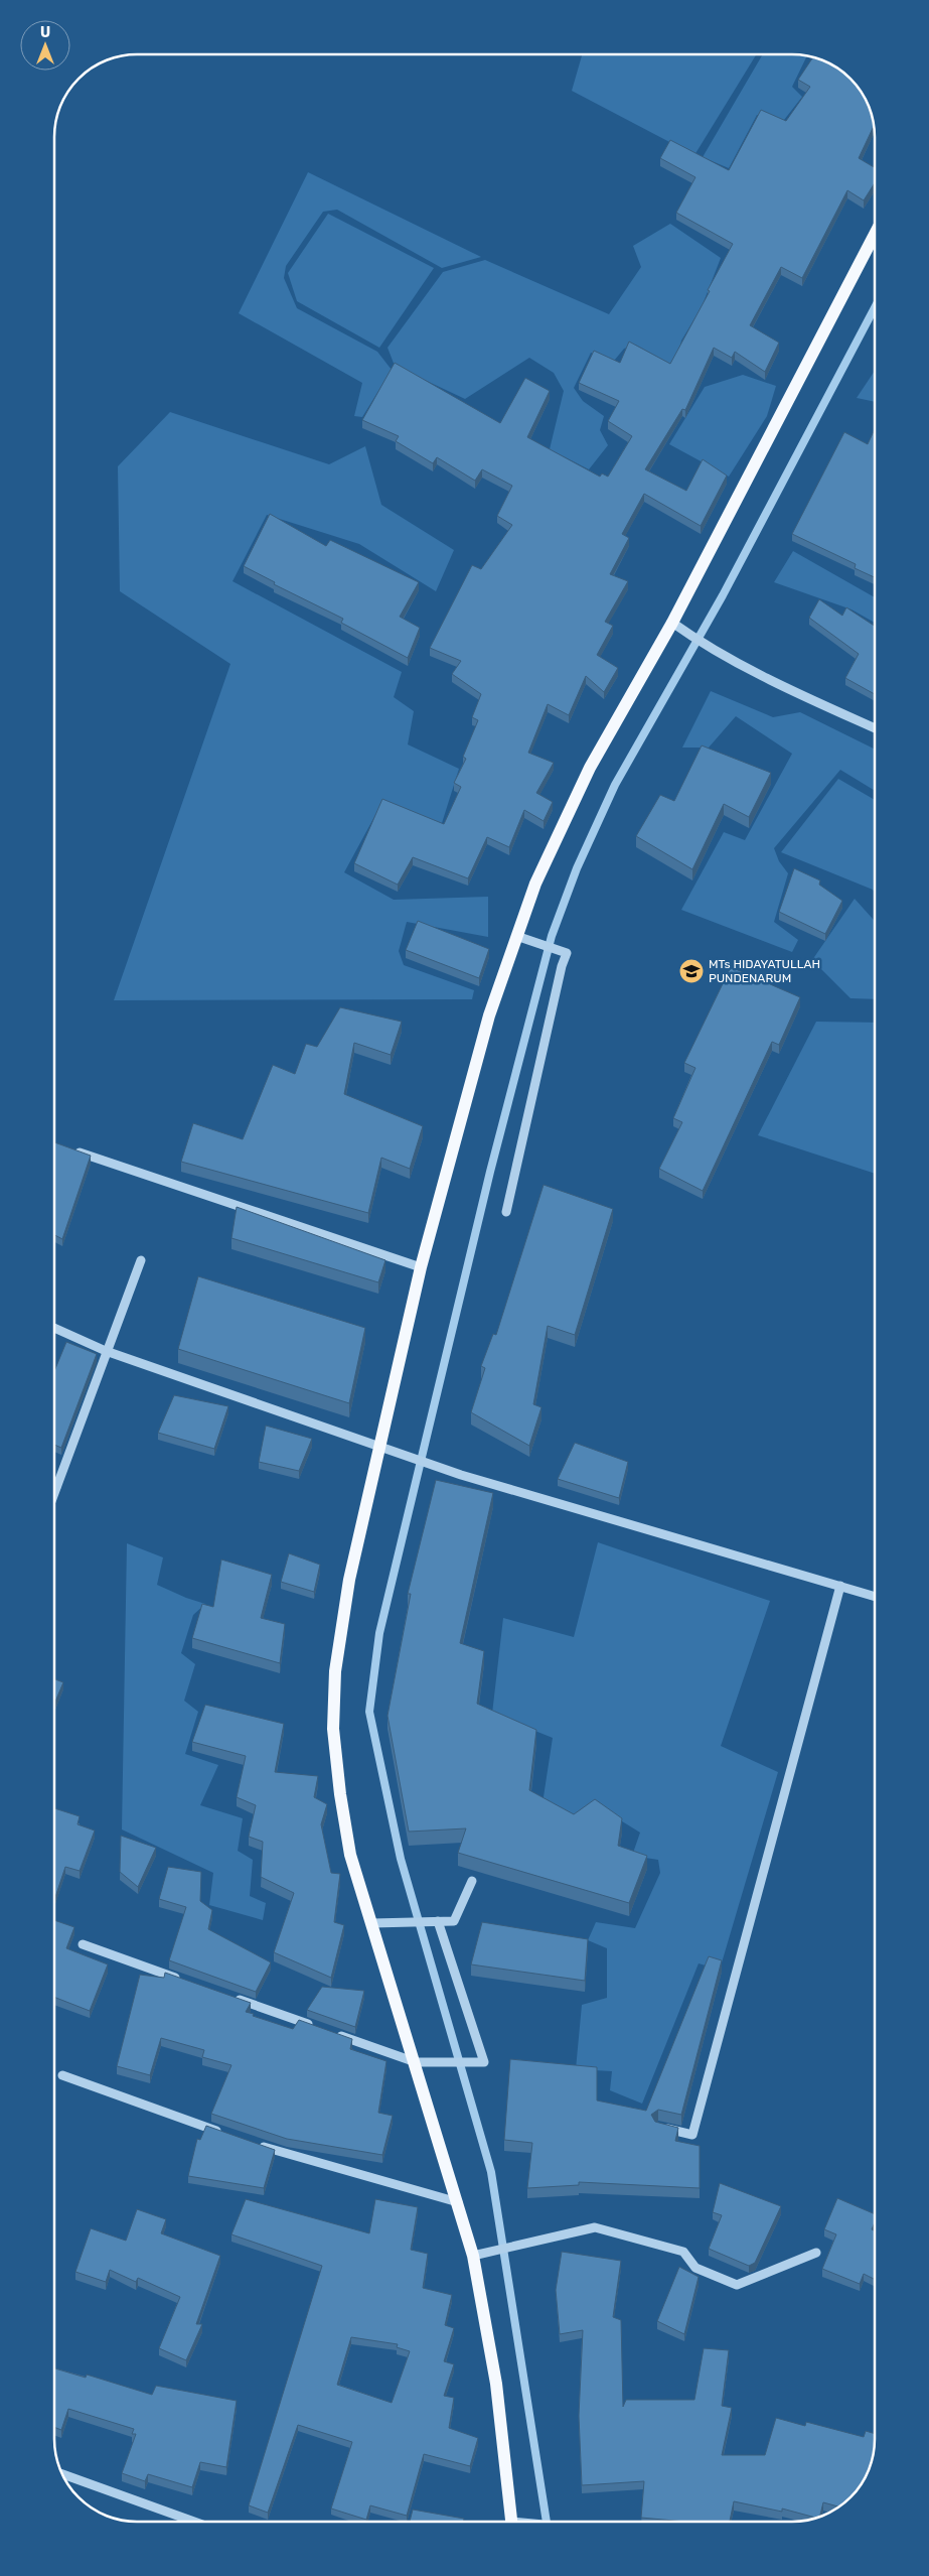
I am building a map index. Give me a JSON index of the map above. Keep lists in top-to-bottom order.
{
  "places": {
    "school or university": ["MTs HIDAYATULLAH PUNDENARUM"]
  },
  "north": "top"
}
